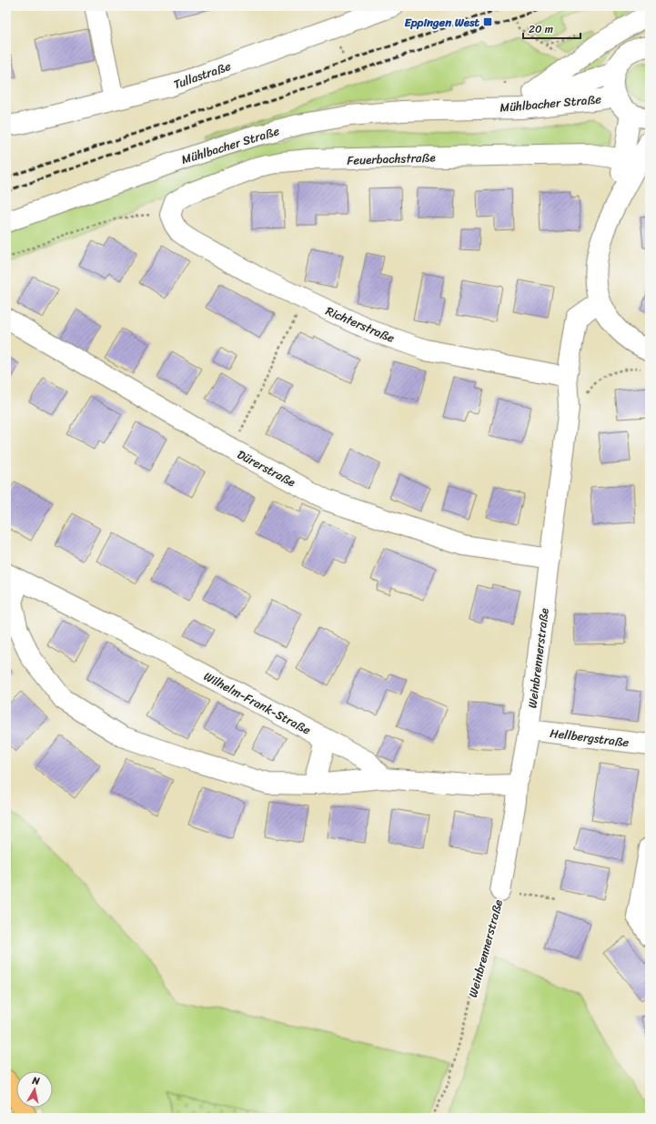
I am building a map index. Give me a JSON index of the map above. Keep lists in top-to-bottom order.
{
  "streets": {
    "street": [
      "Tullastraße",
      "Mühlbacher Straße",
      "Feuerbachstraße",
      "Richterstraße",
      "Dürerstraße",
      "Weinbrennerstraße",
      "Wilhelm-Frank-Straße",
      "Hellbergstraße"
    ]
  },
  "crossings": [
    ["Feuerbachstraße", "Richterstraße"],
    ["Richterstraße", "Weinbrennerstraße"],
    ["Dürerstraße", "Weinbrennerstraße"],
    ["Weinbrennerstraße", "Hellbergstraße"]
  ],
  "places": {
    "transit": ["Eppingen West"]
  },
  "scale_bar": "20 m",
  "north": "top"
}
